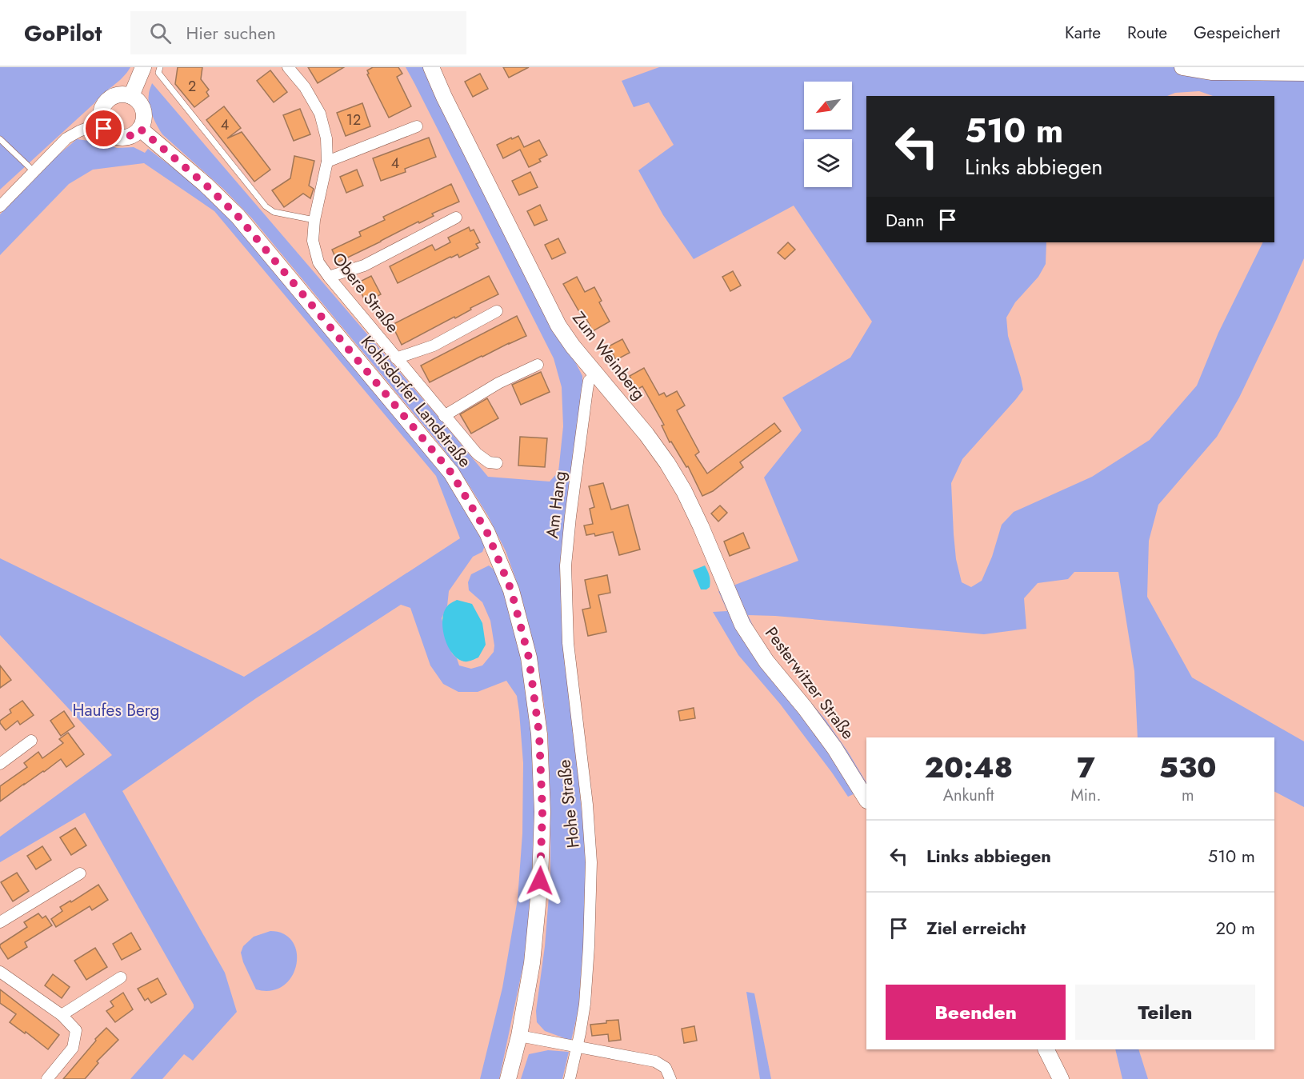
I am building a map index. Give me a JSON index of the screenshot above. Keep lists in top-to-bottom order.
{
  "streets": {
    "street": [
      "Obere Straße",
      "Zum Weinberg",
      "Kohlsdorfer Landstraße",
      "Am Hang",
      "Pesterwitzer Straße",
      "Hohe Straße"
    ]
  },
  "crossings": [
    ["Zum Weinberg", "Am Hang"],
    ["Zum Weinberg", "Pesterwitzer Straße"],
    ["Am Hang", "Hohe Straße"]
  ],
  "parks": ["Haufes Berg"],
  "house_numbers": [
    "2",
    "12",
    "4",
    "4"
  ],
  "north": "bottom left",
  "page": {
    "header": "GoPilot",
    "search": "Hier suchen",
    "nav": ["Karte", "Route", "Gespeichert"],
    "turn": ["510 m", "Links abbiegen"],
    "then": "Dann",
    "eta": [
      "20:48",
      "Ankunft",
      "7",
      "Min.",
      "530",
      "m"
    ],
    "list": [
      {
        "name": "Links abbiegen",
        "value": "510 m"
      },
      {
        "name": "Ziel erreicht",
        "value": "20 m"
      }
    ],
    "buttons": ["Beenden", "Teilen"]
  }
}
